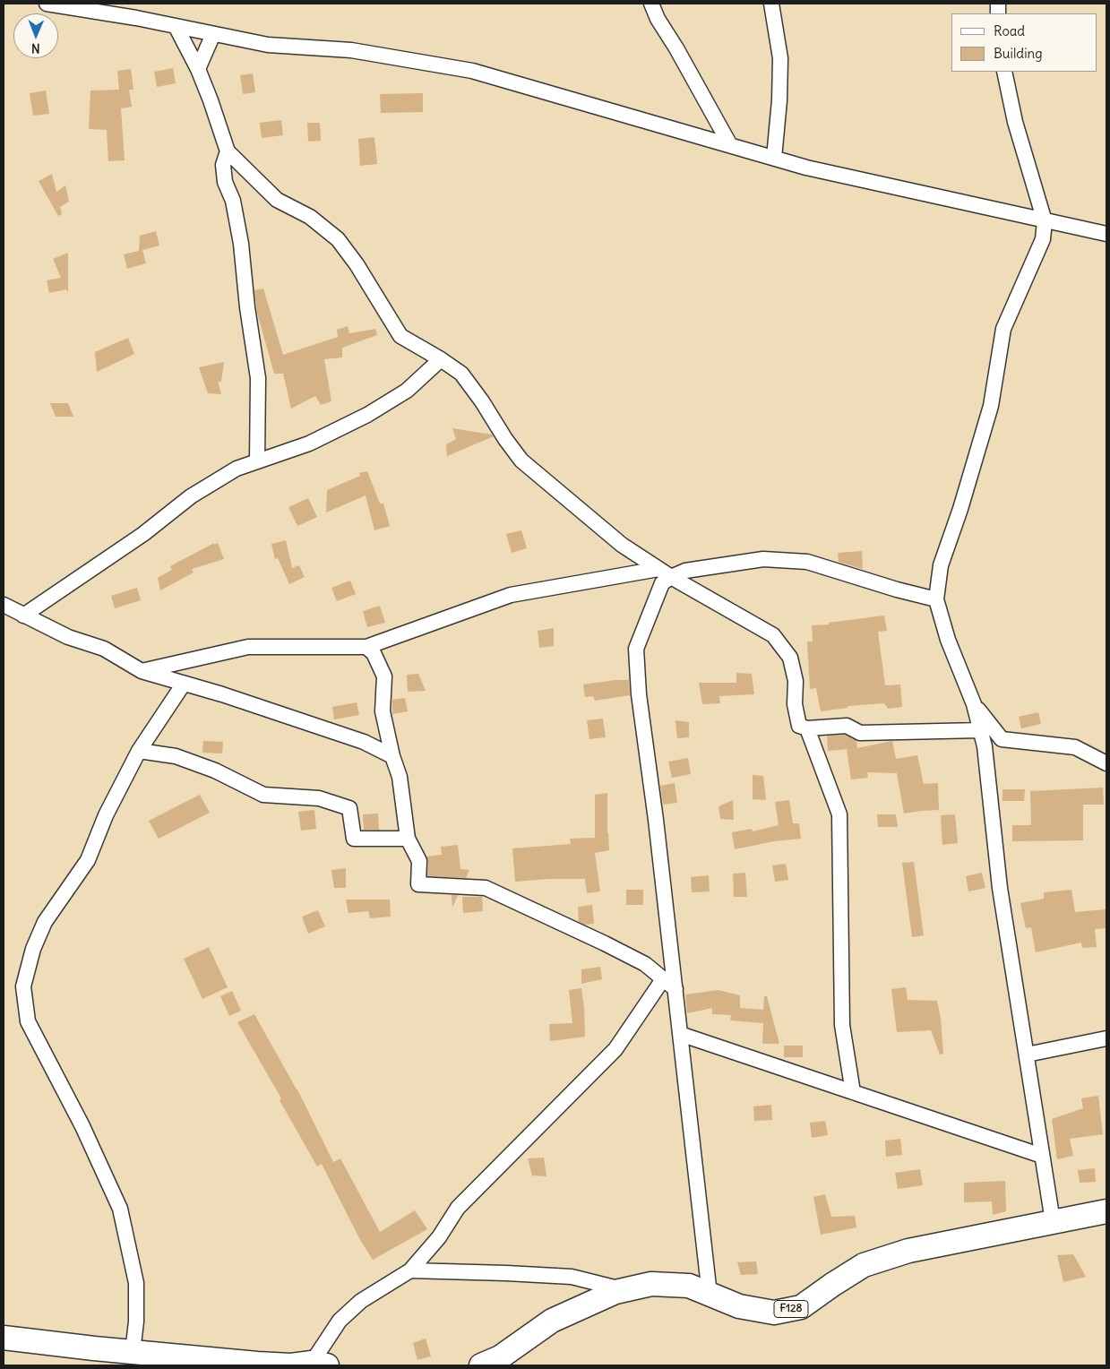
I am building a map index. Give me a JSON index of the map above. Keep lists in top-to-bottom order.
{
  "streets": {
    "main road": ["F128"]
  },
  "legend": ["Road", "Building"],
  "north": "bottom"
}
